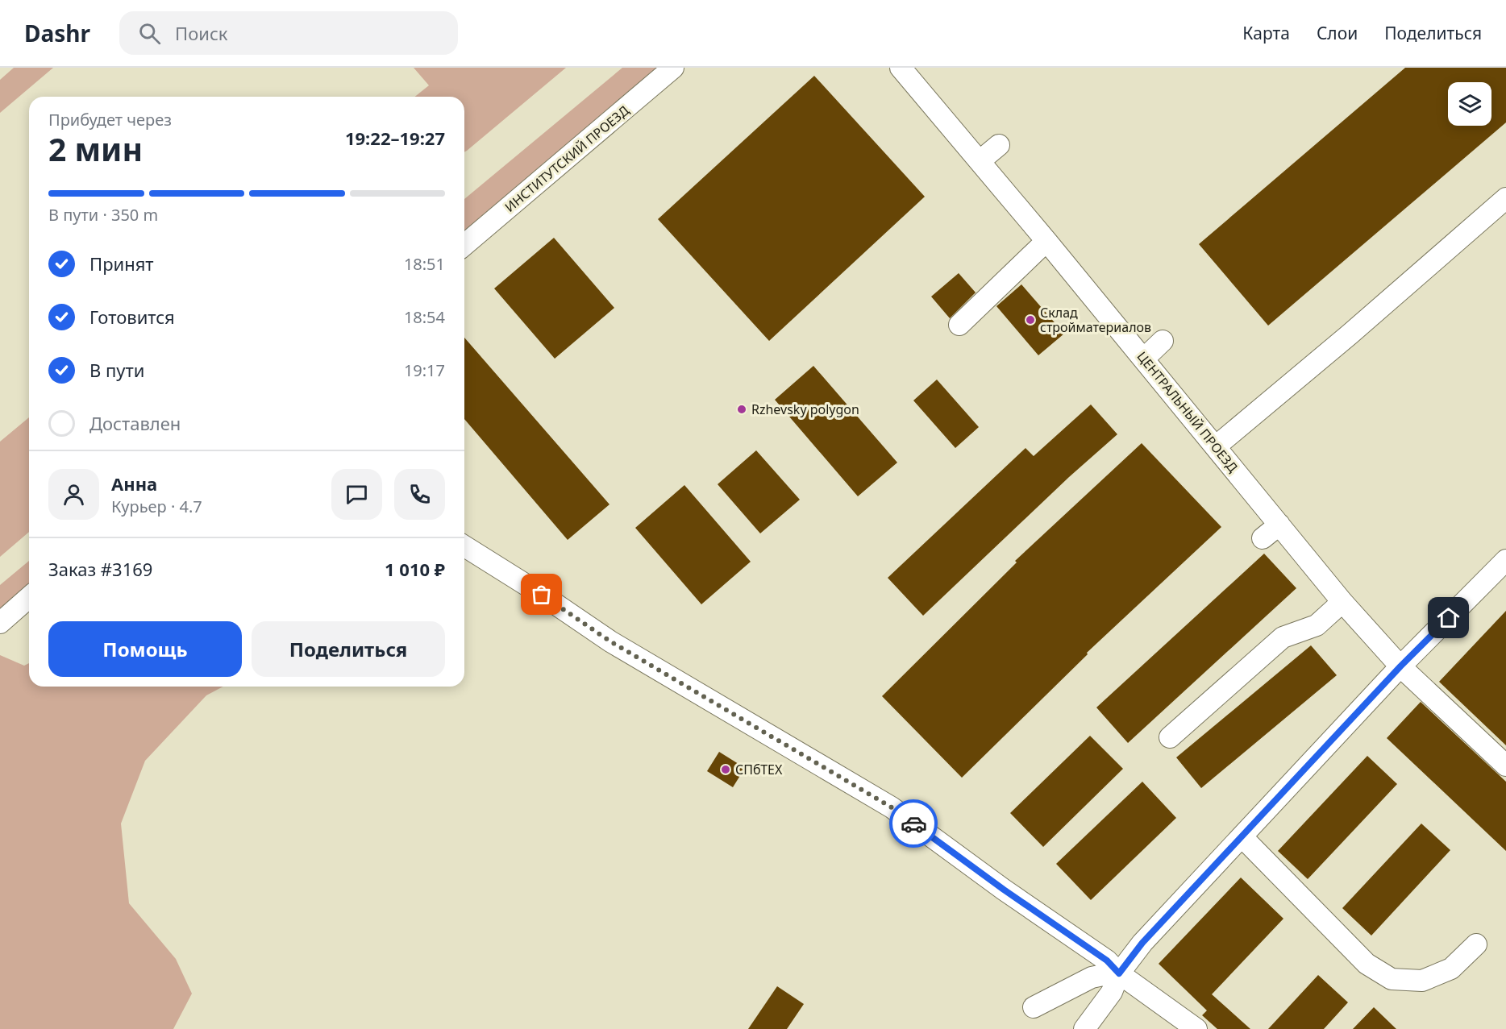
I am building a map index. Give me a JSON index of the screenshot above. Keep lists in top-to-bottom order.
{
  "streets": {
    "street": ["ИНСТИТУТСКИЙ ПРОЕЗД", "ЦЕНТРАЛЬНЫЙ ПРОЕЗД"]
  },
  "places": ["Склад стройматериалов", "Rzhevsky polygon", "СПбТЕХ"],
  "page": {
    "header": "Dashr",
    "search": "Поиск",
    "nav": ["Карта", "Слои", "Поделиться"],
    "heading": ["2 мин", "Прибудет через", "19:22–19:27"],
    "panel": [
      "Анна",
      "Курьер · 4.7",
      "Заказ #3169",
      "1 010 ₽"
    ],
    "bar": "В пути · 350 m",
    "list": [
      ["Принят", "18:51"],
      ["Готовится", "18:54"],
      ["В пути", "19:17"],
      "Доставлен"
    ],
    "buttons": ["Помощь", "Поделиться"]
  }
}
